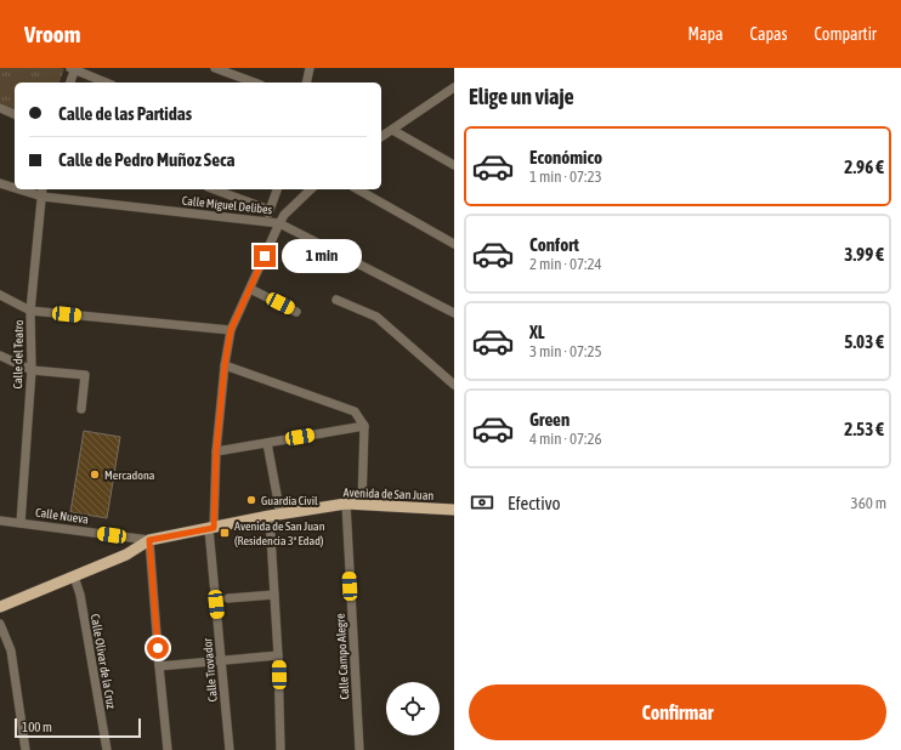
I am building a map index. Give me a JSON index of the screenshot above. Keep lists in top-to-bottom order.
{
  "streets": {
    "main road": ["Avenida de San Juan"],
    "street": [
      "Calle Miguel Delibes",
      "Calle del Teatro",
      "Calle Nueva",
      "Calle Campo Alegre",
      "Calle Olivar de la Cruz",
      "Calle Trovador"
    ]
  },
  "crossings": [
    ["Calle Miguel Delibes", "Calle del Teatro"],
    ["Calle Miguel Delibes", "Calle Trovador"],
    ["Calle del Teatro", "Calle Nueva"],
    ["Avenida de San Juan", "Calle Nueva"],
    ["Avenida de San Juan", "Calle Campo Alegre"],
    ["Avenida de San Juan", "Calle Trovador"]
  ],
  "places": {
    "other": ["Mercadona", "Guardia Civil"],
    "transit": ["Avenida de San Juan (Residencia 3ª Edad)"]
  },
  "scale_bar": "100 m",
  "page": {
    "header": "Vroom",
    "nav": ["Mapa", "Capas", "Compartir"],
    "heading": "Elige un viaje",
    "banner": ["Calle de las Partidas", "Calle de Pedro Muñoz Seca"],
    "list": [
      {
        "name": "Económico",
        "note": "1 min · 07:23",
        "value": "2.96 €"
      },
      {
        "name": "Confort",
        "note": "2 min · 07:24",
        "value": "3.99 €"
      },
      {
        "name": "XL",
        "note": "3 min · 07:25",
        "value": "5.03 €"
      },
      {
        "name": "Green",
        "note": "4 min · 07:26",
        "value": "2.53 €"
      }
    ],
    "bubble": "1 min",
    "pay": ["Efectivo", "360 m"],
    "buttons": "Confirmar",
    "scale": "100 m"
  }
}
